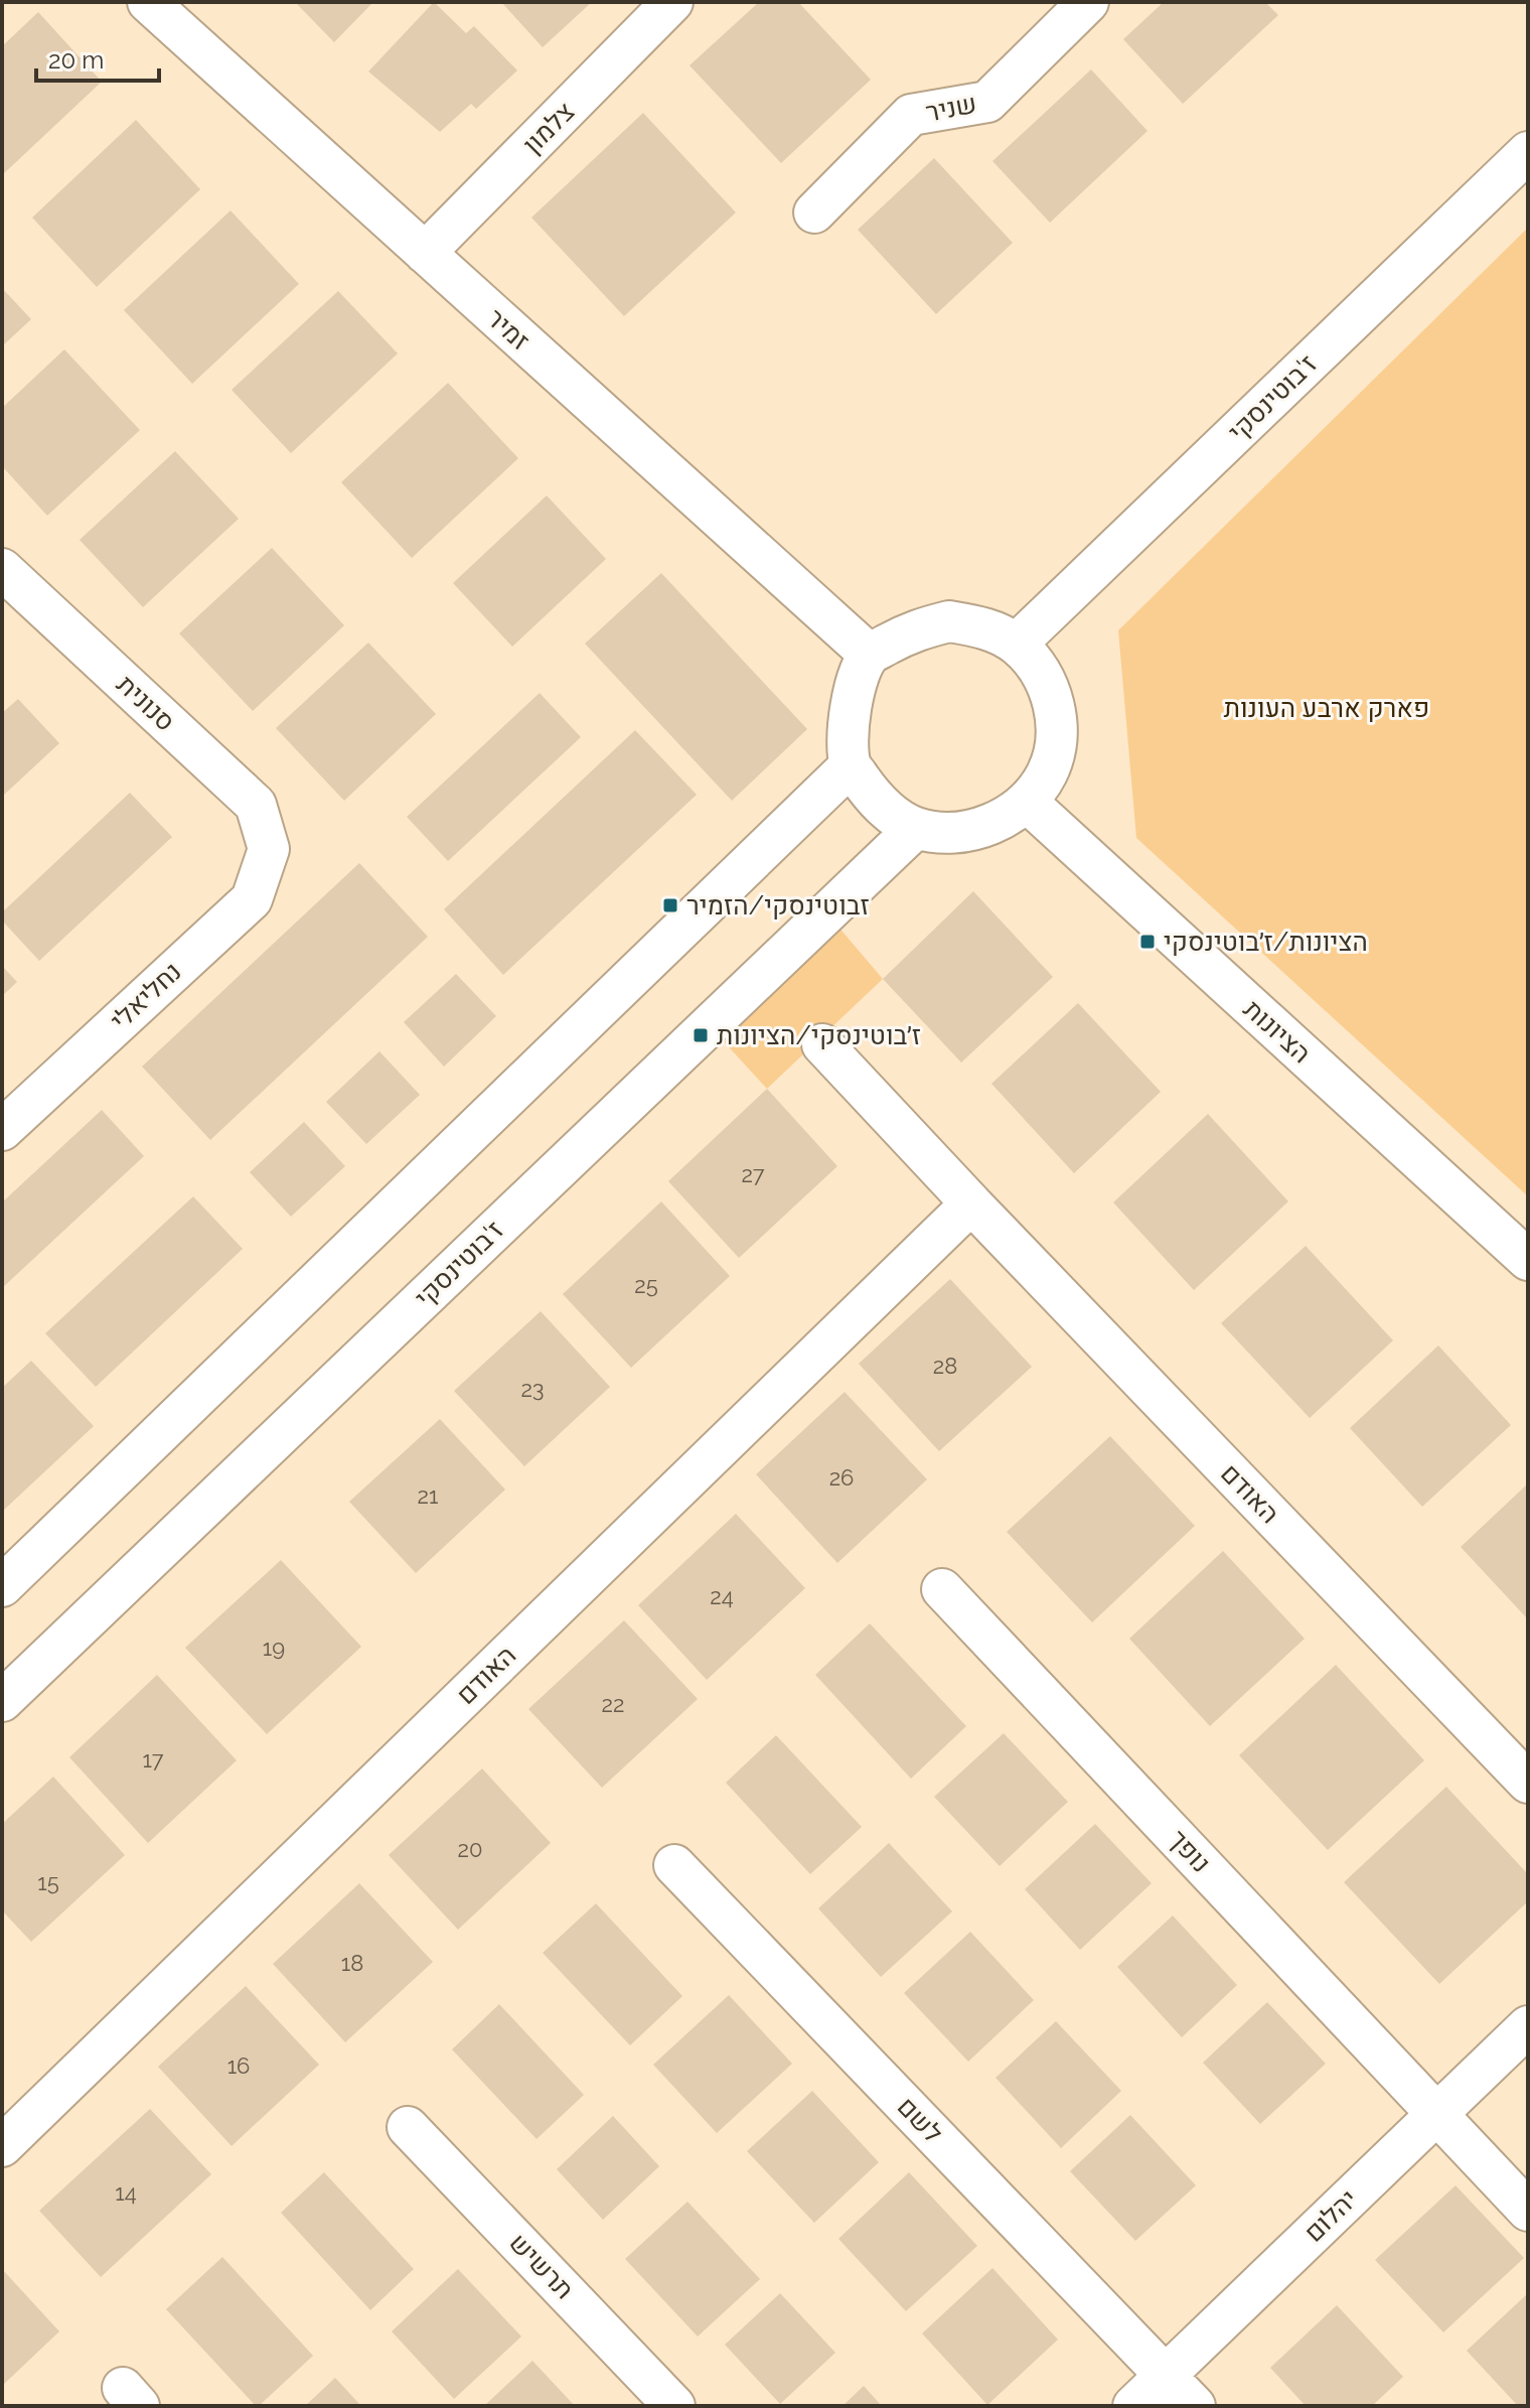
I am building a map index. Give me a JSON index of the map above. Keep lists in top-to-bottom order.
{
  "streets": {
    "street": [
      "שניר",
      "צלמון",
      "זמיר",
      "ז'בוטינסקי",
      "סנונית",
      "נחליאלי",
      "הציונות",
      "האודם",
      "נופך",
      "לשם",
      "יהלום",
      "תרשיש"
    ]
  },
  "crossings": [
    ["צלמון", "זמיר"],
    ["זמיר", "ז'בוטינסקי"],
    ["זמיר", "הציונות"],
    ["ז'בוטינסקי", "הציונות"],
    ["סנונית", "נחליאלי"],
    ["נופך", "יהלום"],
    ["לשם", "יהלום"]
  ],
  "parks": ["פארק ארבע העונות"],
  "places": {
    "transit": ["זבוטינסקי/הזמיר", "הציונות/ז׳בוטינסקי", "ז׳בוטינסקי/הציונות"]
  },
  "house_numbers": [
    "27",
    "25",
    "28",
    "23",
    "26",
    "21",
    "24",
    "19",
    "22",
    "17",
    "20",
    "15",
    "18",
    "16",
    "14"
  ],
  "scale_bar": "20 m"
}
